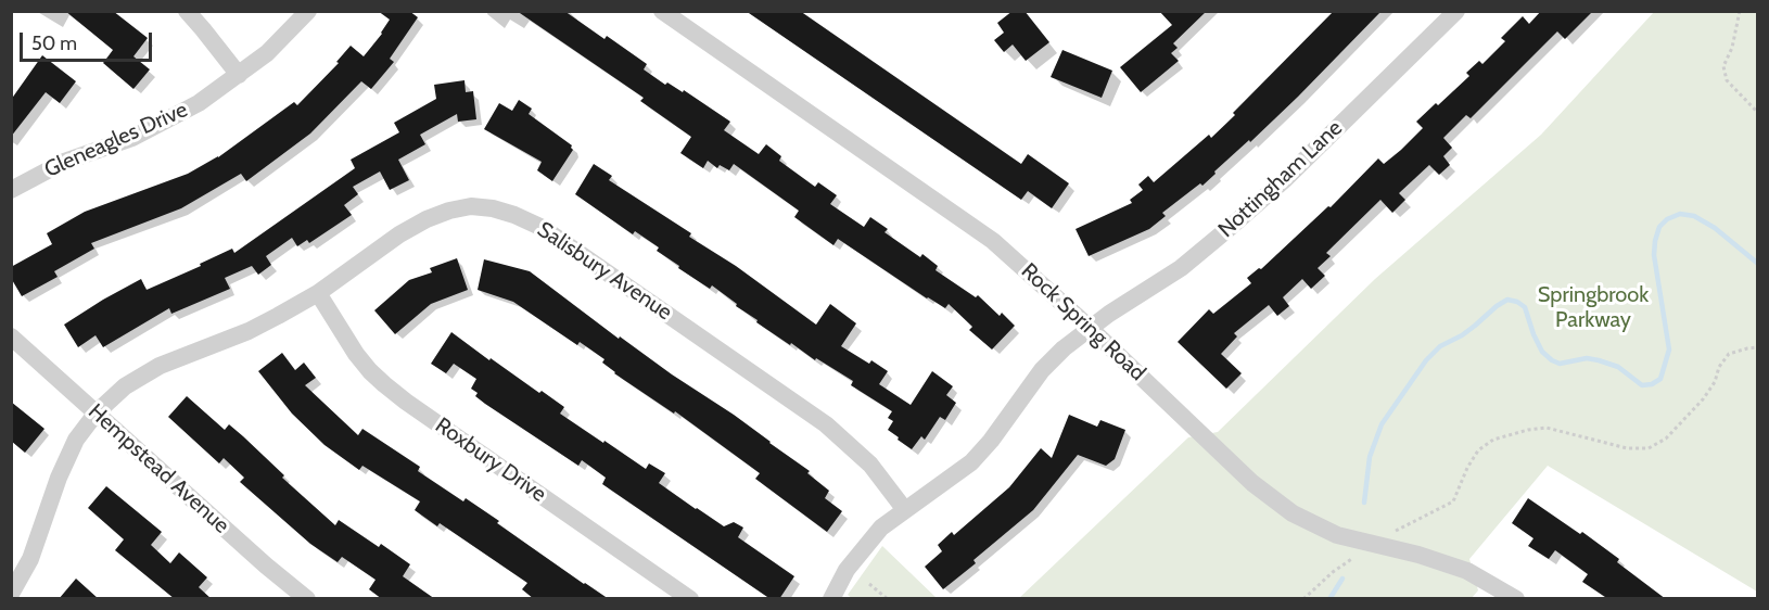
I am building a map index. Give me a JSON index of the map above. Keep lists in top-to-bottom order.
{
  "streets": {
    "street": [
      "Gleneagles Drive",
      "Nottingham Lane",
      "Salisbury Avenue",
      "Rock Spring Road",
      "Roxbury Drive",
      "Hempstead Avenue"
    ]
  },
  "crossings": [
    ["Nottingham Lane", "Salisbury Avenue"],
    ["Nottingham Lane", "Rock Spring Road"],
    ["Salisbury Avenue", "Roxbury Drive"],
    ["Salisbury Avenue", "Hempstead Avenue"]
  ],
  "parks": ["Springbrook Parkway"],
  "scale_bar": "50 m"
}
